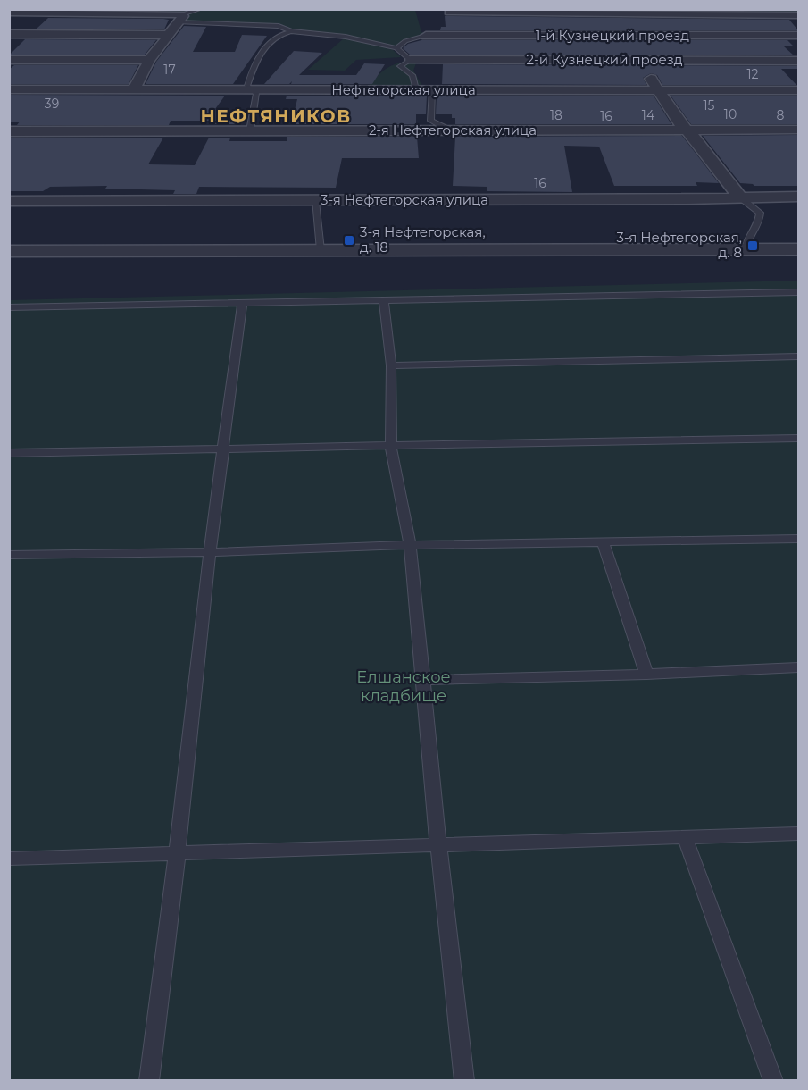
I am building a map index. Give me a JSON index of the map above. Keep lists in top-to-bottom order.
{
  "streets": {
    "street": [
      "1-й Кузнецкий проезд",
      "2-й Кузнецкий проезд",
      "Нефтегорская улица",
      "2-я Нефтегорская улица",
      "3-я Нефтегорская улица"
    ]
  },
  "districts": ["НЕФТЯНИКОВ"],
  "parks": ["Елшанское кладбище"],
  "places": {
    "transit": ["3-я Нефтегорская, д. 18", "3-я Нефтегорская, д. 8"]
  },
  "house_numbers": [
    "17",
    "12",
    "39",
    "15",
    "10",
    "18",
    "14",
    "8",
    "16",
    "16"
  ]
}
